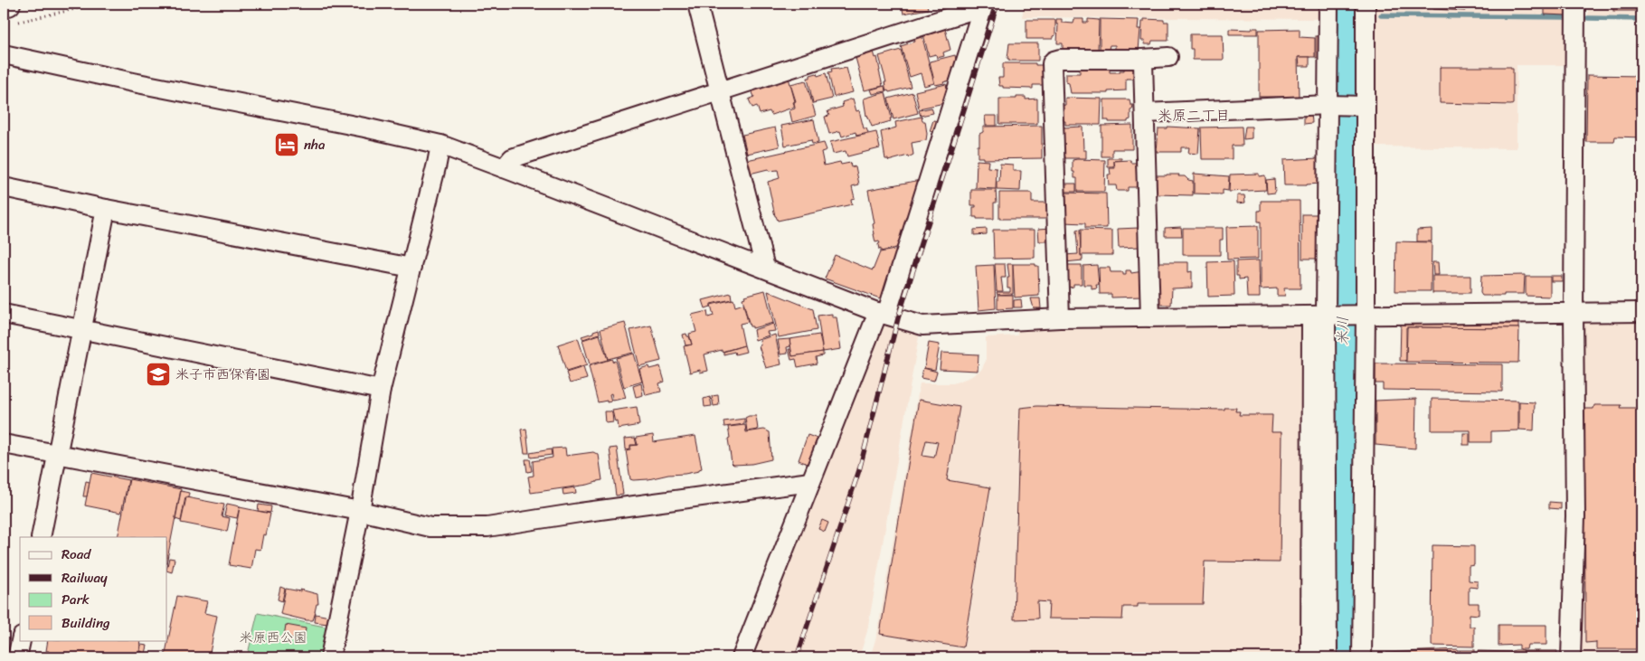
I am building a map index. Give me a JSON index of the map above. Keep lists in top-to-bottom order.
{
  "districts": ["米原二丁目"],
  "water": ["米川"],
  "parks": ["米原西公園"],
  "places": {
    "hotel": ["nha"],
    "school or university": ["米子市西保育園"]
  },
  "legend": [
    "Road",
    "Railway",
    "Park",
    "Building"
  ]
}
